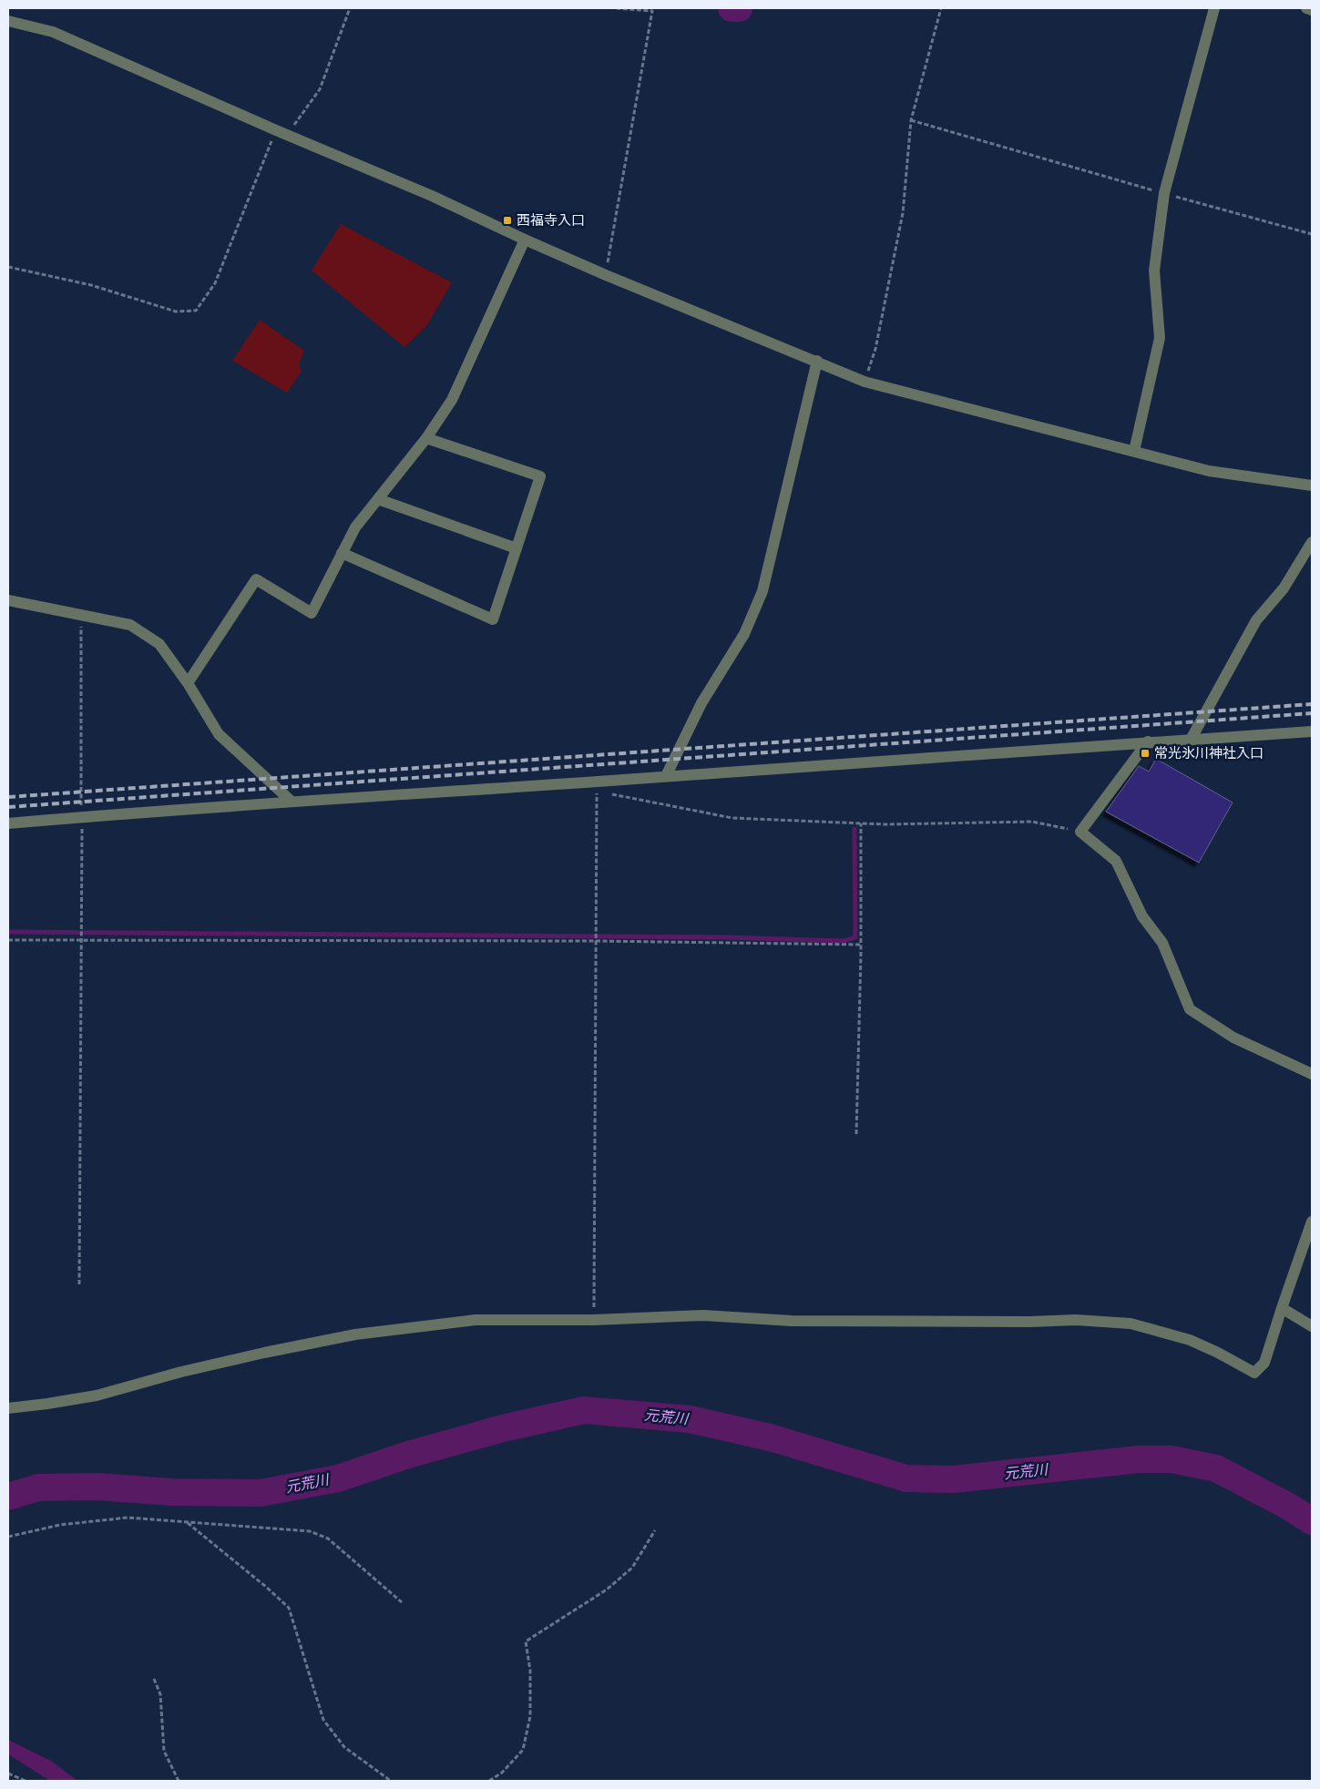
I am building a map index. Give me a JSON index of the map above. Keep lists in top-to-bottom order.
{
  "water": ["元荒川"],
  "places": {
    "transit": ["西福寺入口", "常光氷川神社入口"]
  }
}
